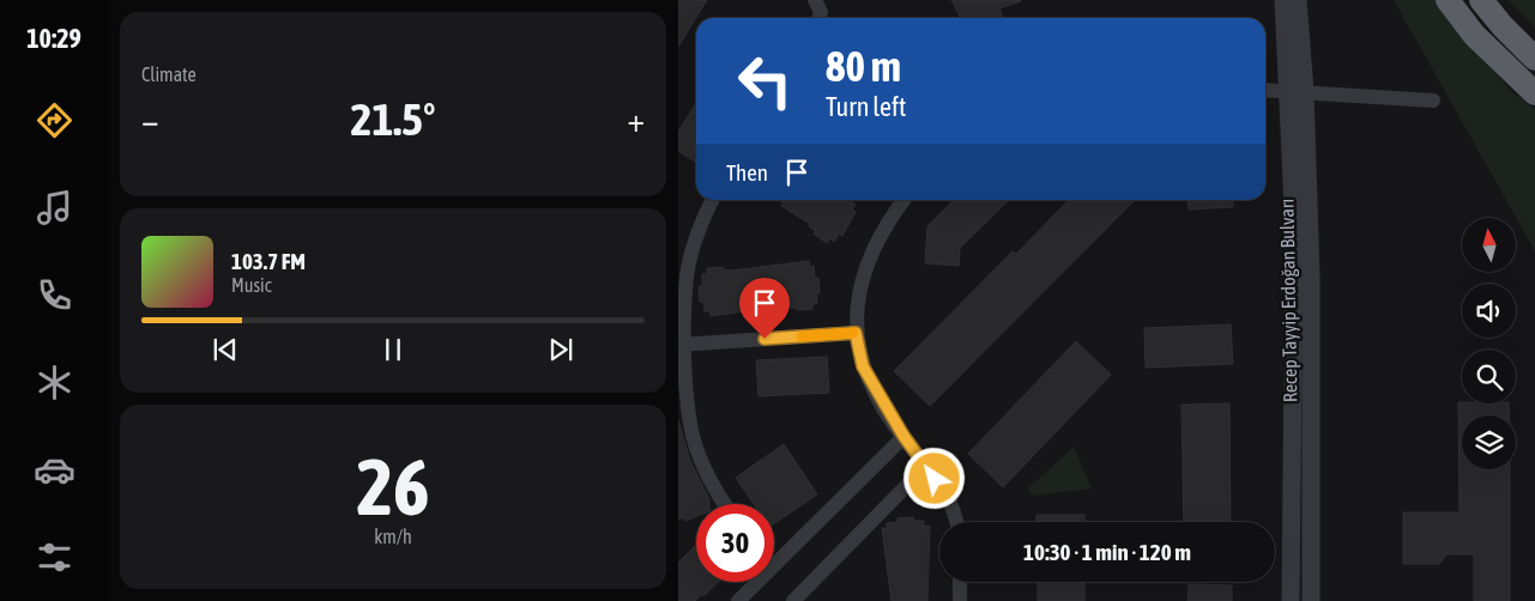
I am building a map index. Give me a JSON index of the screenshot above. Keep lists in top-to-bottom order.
{
  "streets": {
    "street": ["Recep Tayyip Erdoğan Bulvarı"]
  },
  "north": "top",
  "page": {
    "tabs": "10:29",
    "tile": [
      "Climate",
      ["26", "km/h"]
    ],
    "turn": ["80 m", "Turn left"],
    "heat": ["−", "21.5°", "+"],
    "then": "Then",
    "song": ["103.7 FM", "Music"],
    "limit": "30",
    "trip": "10:30 · 1 min · 120 m"
  }
}
